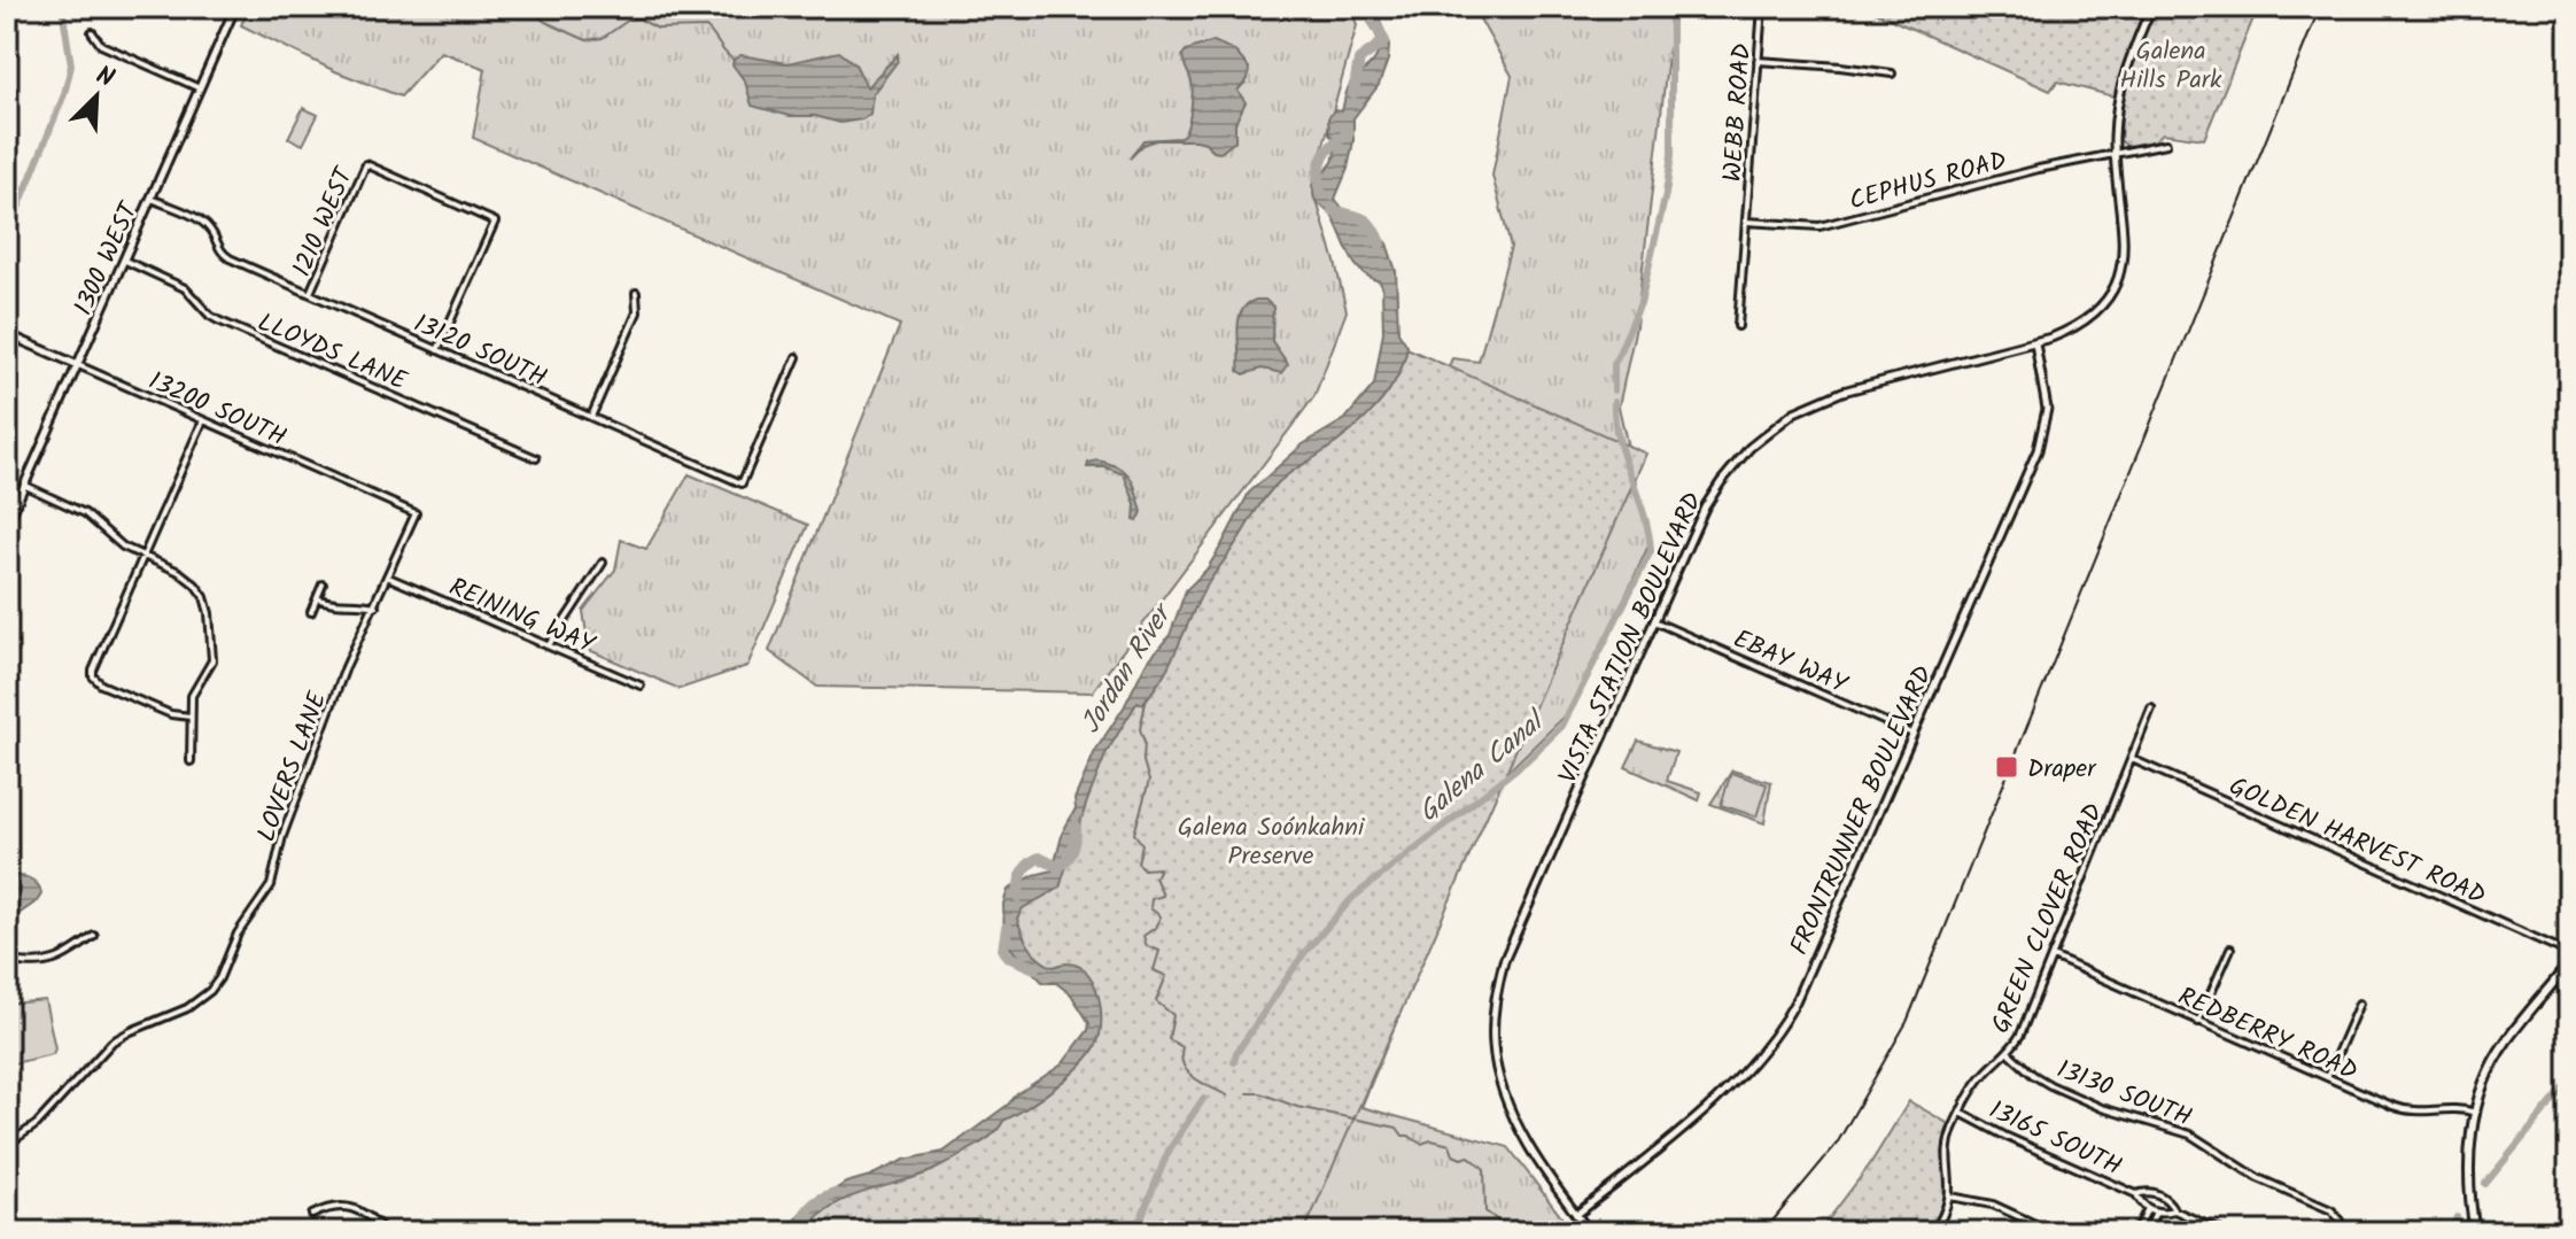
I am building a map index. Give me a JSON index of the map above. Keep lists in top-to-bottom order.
{
  "streets": {
    "street": [
      "WEBB ROAD",
      "CEPHUS ROAD",
      "1210 WEST",
      "1300 WEST",
      "13120 SOUTH",
      "LLOYDS LANE",
      "13200 SOUTH",
      "REINING WAY",
      "VISTA STATION BOULEVARD",
      "EBAY WAY",
      "LOVERS LANE",
      "FRONTRUNNER BOULEVARD",
      "GOLDEN HARVEST ROAD",
      "GREEN CLOVER ROAD",
      "REDBERRY ROAD",
      "13130 SOUTH",
      "13165 SOUTH"
    ]
  },
  "crossings": [
    ["WEBB ROAD", "CEPHUS ROAD"],
    ["CEPHUS ROAD", "VISTA STATION BOULEVARD"],
    ["1210 WEST", "13120 SOUTH"],
    ["1300 WEST", "13120 SOUTH"],
    ["1300 WEST", "LLOYDS LANE"],
    ["1300 WEST", "13200 SOUTH"],
    ["13200 SOUTH", "LOVERS LANE"],
    ["REINING WAY", "LOVERS LANE"],
    ["VISTA STATION BOULEVARD", "EBAY WAY"],
    ["VISTA STATION BOULEVARD", "FRONTRUNNER BOULEVARD"],
    ["EBAY WAY", "FRONTRUNNER BOULEVARD"],
    ["GOLDEN HARVEST ROAD", "GREEN CLOVER ROAD"],
    ["GREEN CLOVER ROAD", "REDBERRY ROAD"],
    ["GREEN CLOVER ROAD", "13130 SOUTH"],
    ["GREEN CLOVER ROAD", "13165 SOUTH"]
  ],
  "water": ["Jordan River", "Galena Canal"],
  "parks": ["Galena Hills Park", "Galena Soónkahni Preserve"],
  "places": {
    "transit": ["Draper"]
  },
  "north": "top right"
}
